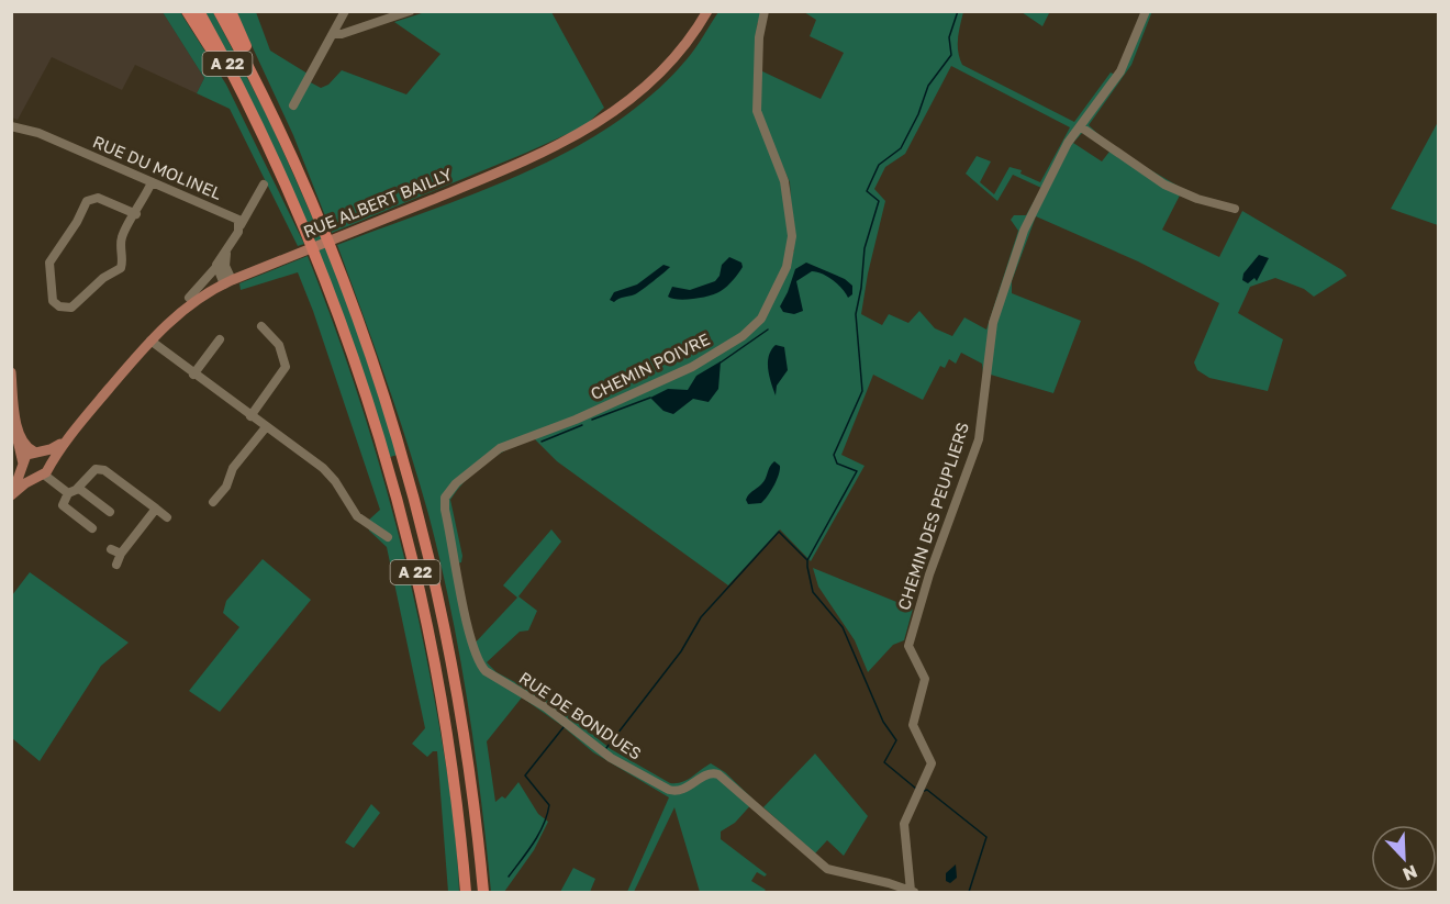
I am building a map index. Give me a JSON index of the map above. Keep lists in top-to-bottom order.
{
  "streets": {
    "highway": ["A 22"],
    "main road": ["RUE ALBERT BAILLY"],
    "street": [
      "RUE DU MOLINEL",
      "CHEMIN POIVRE",
      "CHEMIN DES PEUPLIERS",
      "RUE DE BONDUES"
    ]
  },
  "crossings": [
    ["CHEMIN POIVRE", "RUE DE BONDUES"],
    ["CHEMIN DES PEUPLIERS", "RUE DE BONDUES"]
  ],
  "north": "bottom right"
}
